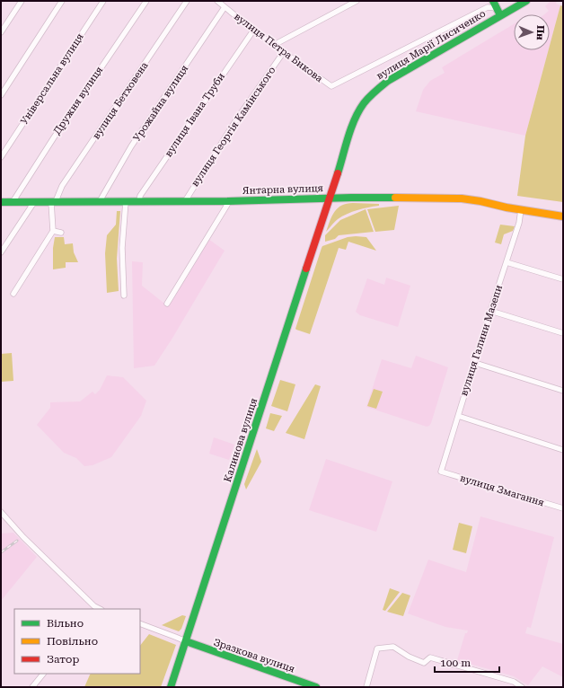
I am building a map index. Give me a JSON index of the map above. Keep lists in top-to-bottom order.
{
  "streets": {
    "main road": [
      "вулиця Марії Лисиченко",
      "Янтарна вулиця",
      "Калинова вулиця",
      "Зразкова вулиця"
    ],
    "street": [
      "вулиця Петра Бикова",
      "Універсальна вулиця",
      "Дружня вулиця",
      "вулиця Бетховена",
      "Урожайна вулиця",
      "вулиця Івана Труби",
      "вулиця Георгія Камінського",
      "вулиця Галини Мазепи",
      "вулиця Змагання"
    ]
  },
  "crossings": [
    ["вулиця Марії Лисиченко", "Янтарна вулиця"],
    ["вулиця Марії Лисиченко", "Калинова вулиця"],
    ["вулиця Петра Бикова", "Урожайна вулиця"],
    ["вулиця Петра Бикова", "вулиця Івана Труби"],
    ["вулиця Петра Бикова", "вулиця Георгія Камінського"],
    ["Дружня вулиця", "Янтарна вулиця"],
    ["вулиця Бетховена", "Янтарна вулиця"],
    ["Урожайна вулиця", "Янтарна вулиця"],
    ["вулиця Івана Труби", "Янтарна вулиця"],
    ["вулиця Георгія Камінського", "Янтарна вулиця"],
    ["Янтарна вулиця", "вулиця Галини Мазепи"],
    ["Янтарна вулиця", "Калинова вулиця"],
    ["вулиця Галини Мазепи", "вулиця Змагання"],
    ["Калинова вулиця", "Зразкова вулиця"]
  ],
  "legend": ["Вільно", "Повільно", "Затор"],
  "scale_bar": "100 m",
  "north": "right"
}
